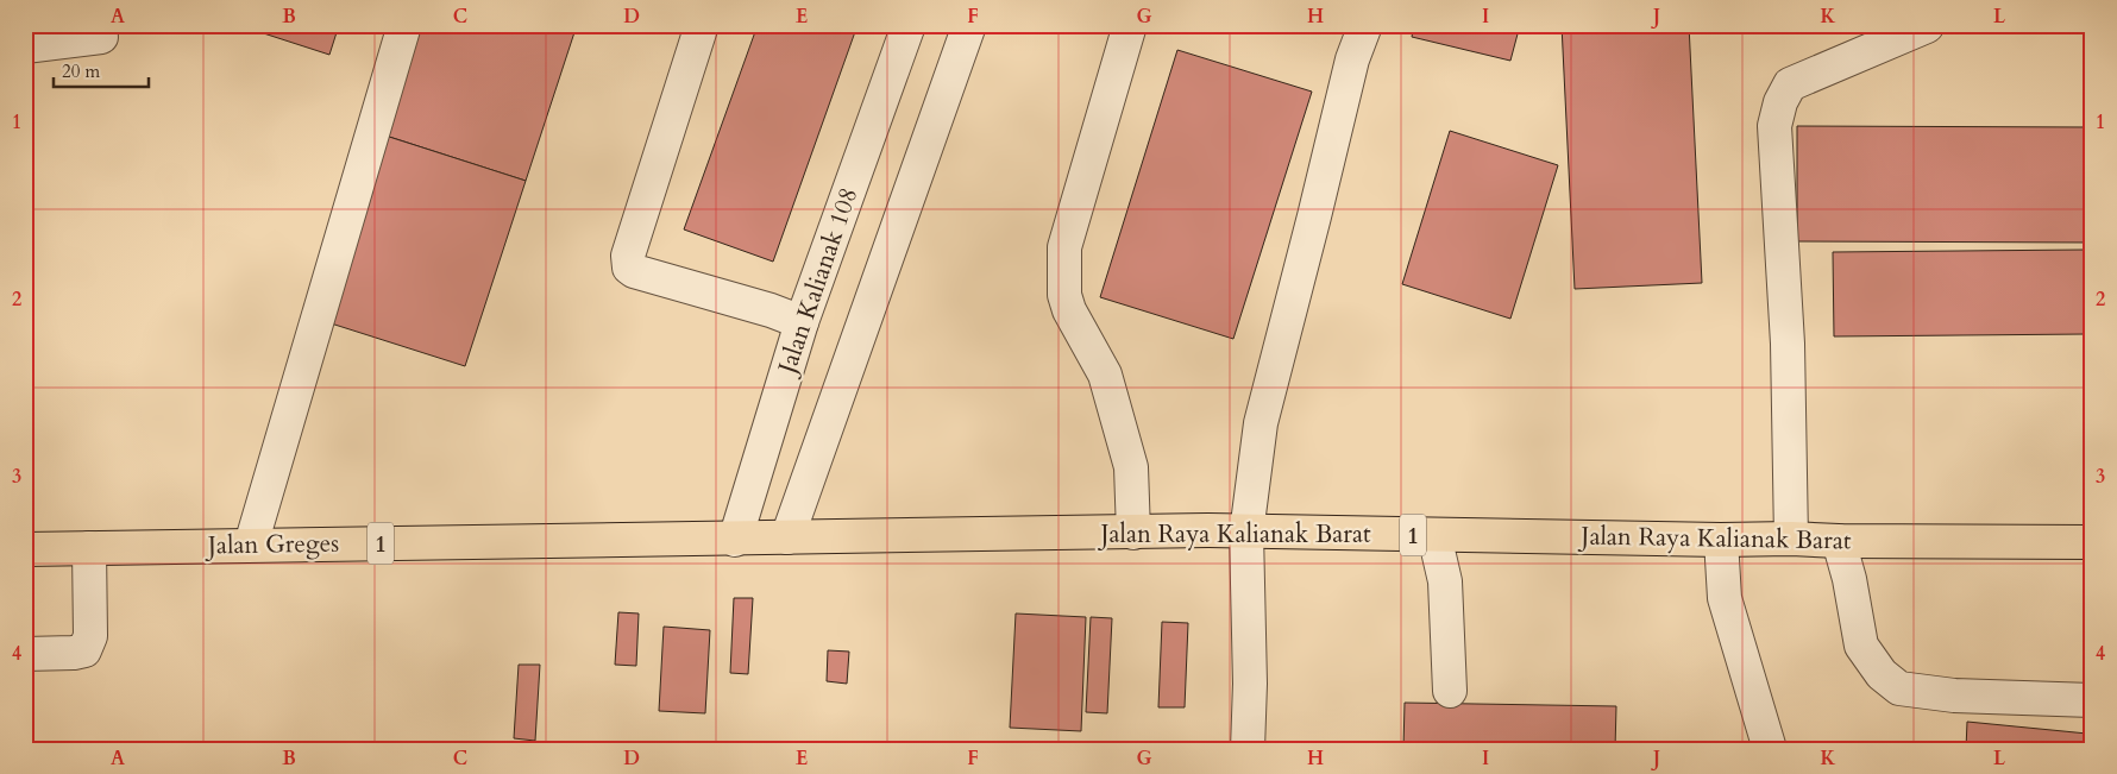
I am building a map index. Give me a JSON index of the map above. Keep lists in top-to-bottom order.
{
  "streets": {
    "highway": ["Jalan Raya Kalianak Barat", "1", "Jalan Greges"],
    "street": ["Jalan Kalianak 108"]
  },
  "crossings": [
    ["Jalan Kalianak 108", "Jalan Raya Kalianak Barat"],
    ["Jalan Kalianak 108", "Jalan Greges"],
    ["Jalan Raya Kalianak Barat", "Jalan Greges"]
  ],
  "scale_bar": "20 m",
  "grid": {
    "columns": [
      "A",
      "B",
      "C",
      "D",
      "E",
      "F",
      "G",
      "H",
      "I",
      "J",
      "K",
      "L"
    ],
    "rows": [
      "1",
      "2",
      "3",
      "4"
    ]
  }
}
